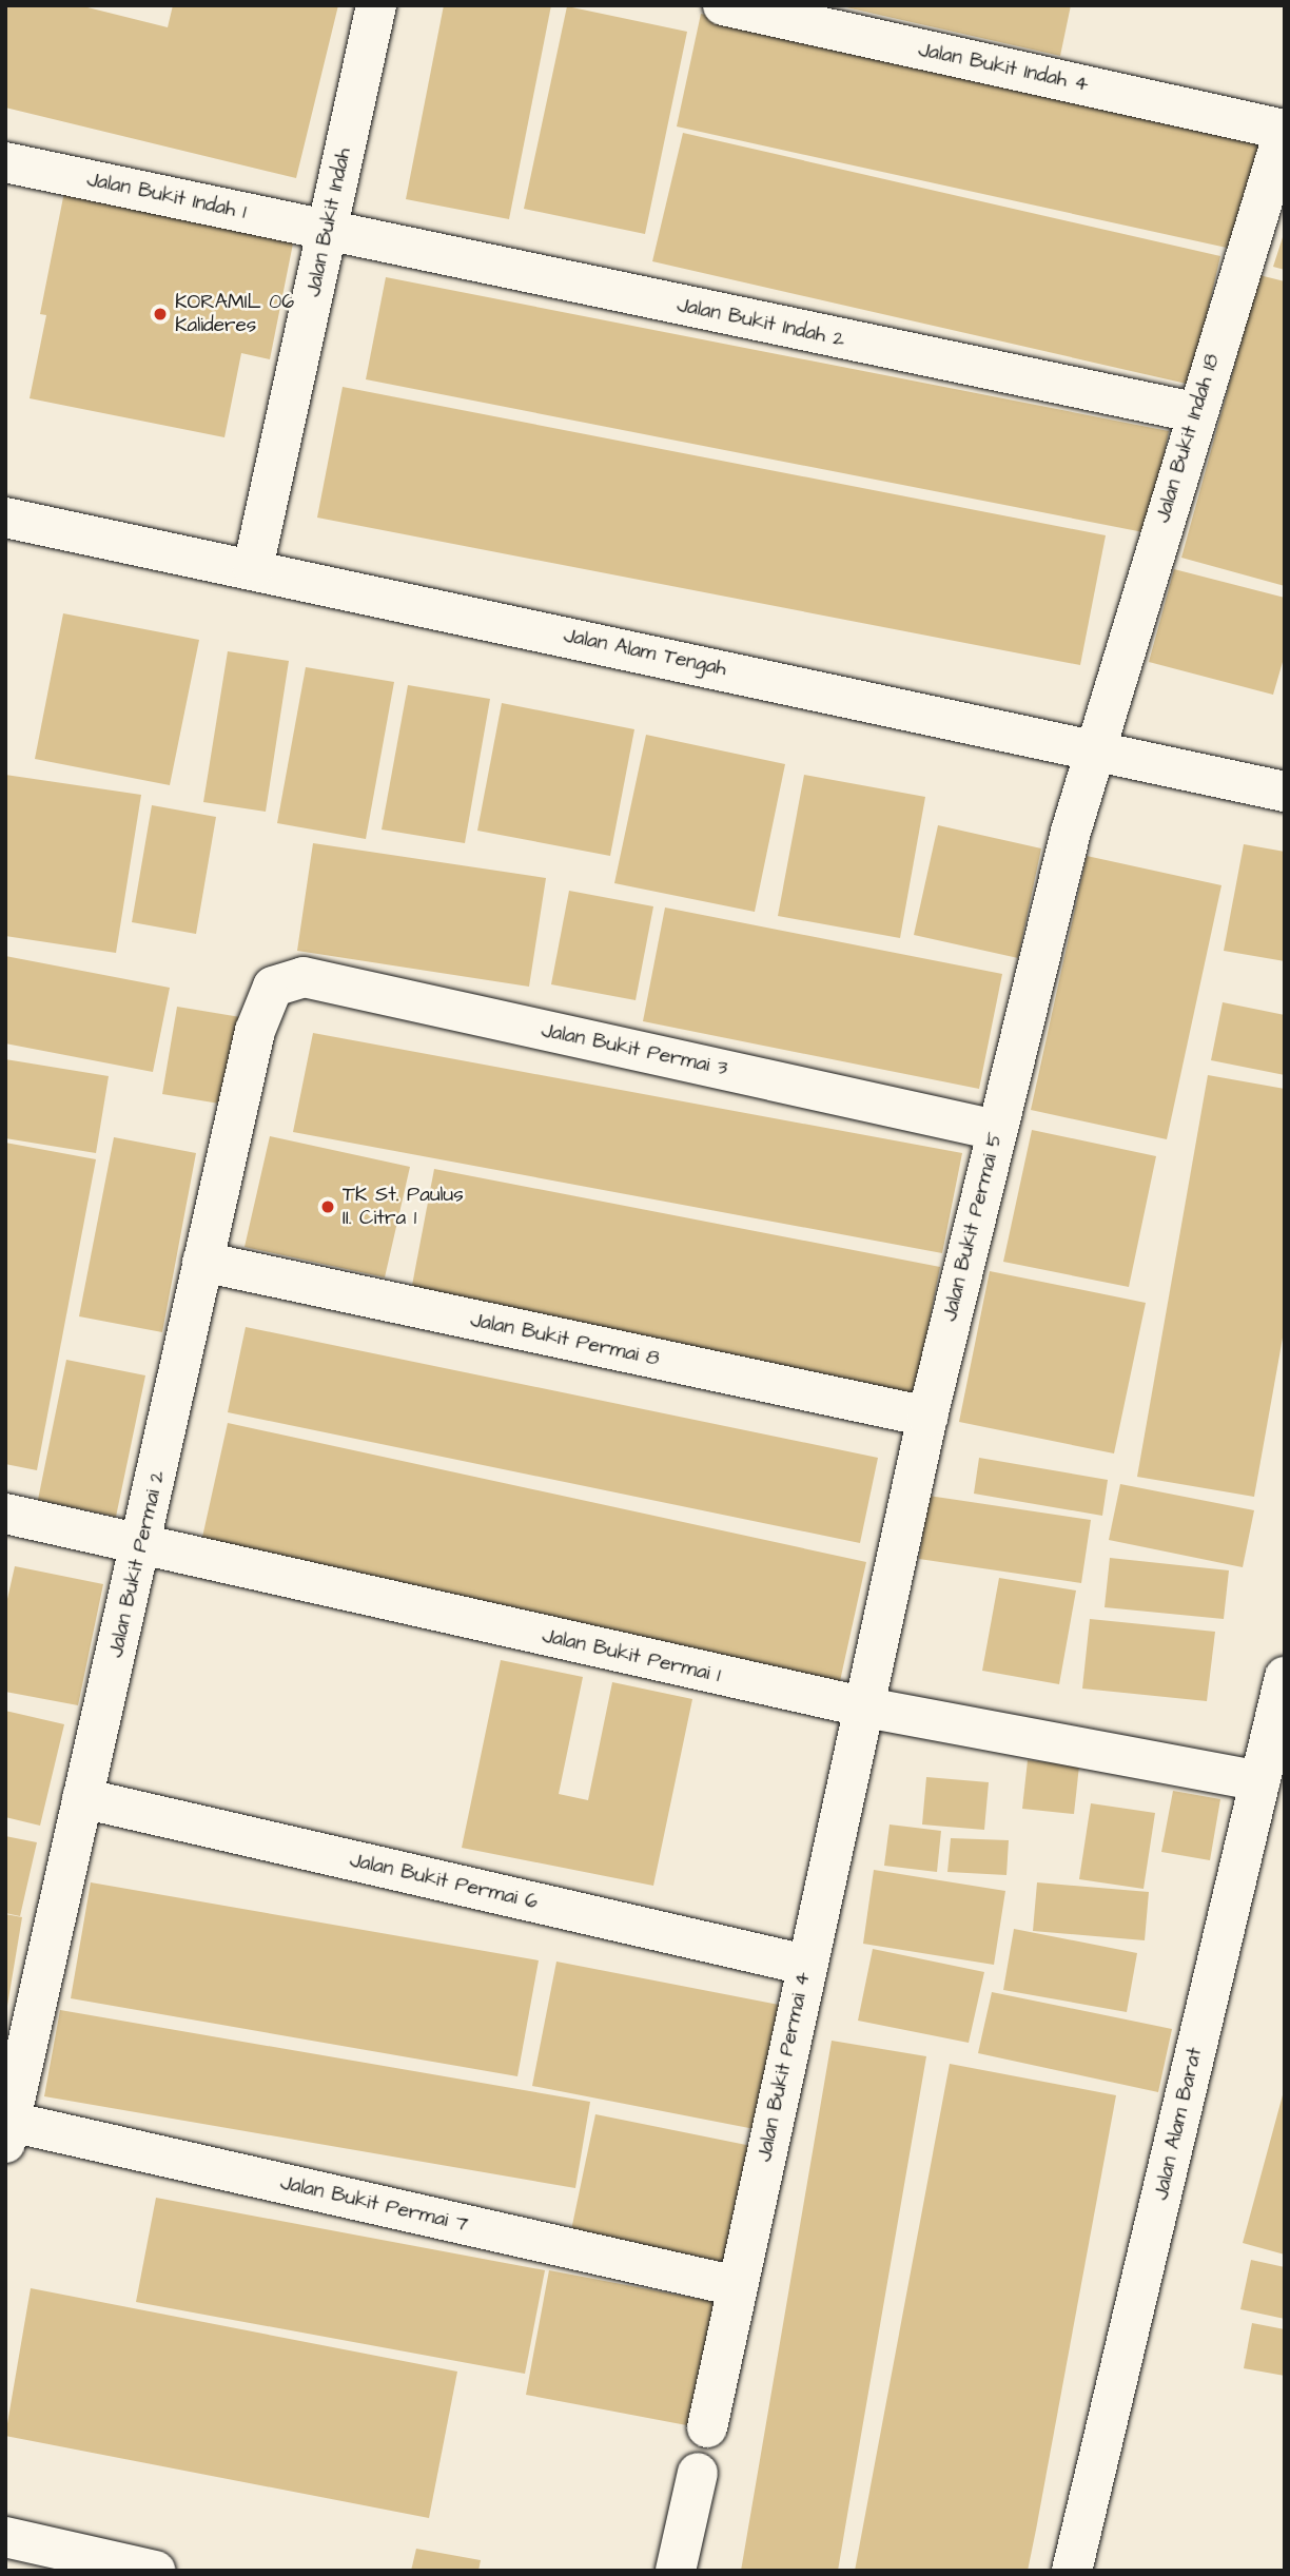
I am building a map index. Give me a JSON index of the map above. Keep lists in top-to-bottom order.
{
  "streets": {
    "street": [
      "Jalan Bukit Indah 4",
      "Jalan Bukit Indah 1",
      "Jalan Bukit Indah",
      "Jalan Bukit Indah 2",
      "Jalan Bukit Indah 18",
      "Jalan Alam Tengah",
      "Jalan Bukit Permai 3",
      "Jalan Bukit Permai 5",
      "Jalan Bukit Permai 8",
      "Jalan Bukit Permai 2",
      "Jalan Bukit Permai 1",
      "Jalan Bukit Permai 6",
      "Jalan Bukit Permai 4",
      "Jalan Alam Barat",
      "Jalan Bukit Permai 7"
    ]
  },
  "crossings": [
    ["Jalan Bukit Indah 4", "Jalan Bukit Indah 18"],
    ["Jalan Bukit Indah 1", "Jalan Bukit Indah"],
    ["Jalan Bukit Indah 1", "Jalan Bukit Indah 2"],
    ["Jalan Bukit Indah", "Jalan Bukit Indah 2"],
    ["Jalan Bukit Indah", "Jalan Alam Tengah"],
    ["Jalan Bukit Indah 2", "Jalan Bukit Indah 18"],
    ["Jalan Bukit Indah 18", "Jalan Alam Tengah"],
    ["Jalan Bukit Indah 18", "Jalan Bukit Permai 5"],
    ["Jalan Alam Tengah", "Jalan Bukit Permai 5"],
    ["Jalan Bukit Permai 3", "Jalan Bukit Permai 5"],
    ["Jalan Bukit Permai 3", "Jalan Bukit Permai 2"],
    ["Jalan Bukit Permai 5", "Jalan Bukit Permai 8"],
    ["Jalan Bukit Permai 5", "Jalan Bukit Permai 1"],
    ["Jalan Bukit Permai 5", "Jalan Bukit Permai 4"],
    ["Jalan Bukit Permai 8", "Jalan Bukit Permai 2"],
    ["Jalan Bukit Permai 2", "Jalan Bukit Permai 1"],
    ["Jalan Bukit Permai 2", "Jalan Bukit Permai 6"],
    ["Jalan Bukit Permai 2", "Jalan Bukit Permai 7"],
    ["Jalan Bukit Permai 1", "Jalan Bukit Permai 4"],
    ["Jalan Bukit Permai 1", "Jalan Alam Barat"],
    ["Jalan Bukit Permai 6", "Jalan Bukit Permai 4"],
    ["Jalan Bukit Permai 4", "Jalan Bukit Permai 7"]
  ],
  "places": ["KORAMIL 06 Kalideres", "TK St. Paulus II. Citra 1"]
}
